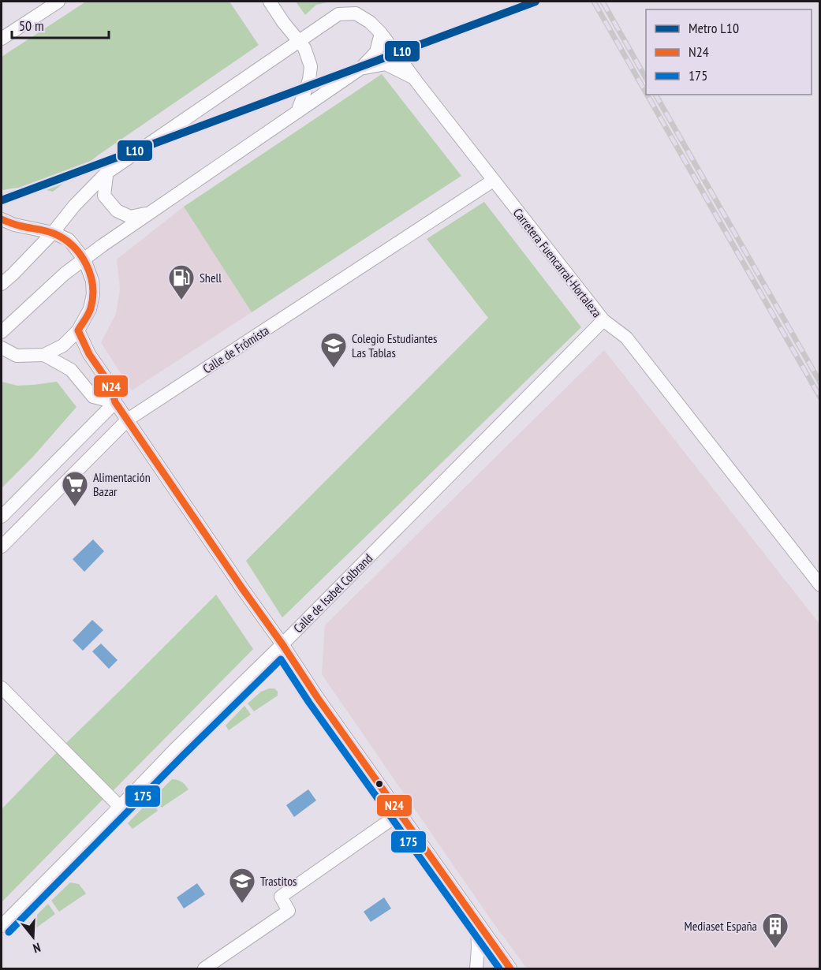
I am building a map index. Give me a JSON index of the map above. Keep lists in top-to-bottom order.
{
  "streets": {
    "street": ["Carretera Fuencarral-Hortaleza", "Calle de Frómista", "Calle de Isabel Colbrand"]
  },
  "crossings": [
    ["Carretera Fuencarral-Hortaleza", "Calle de Frómista"],
    ["Carretera Fuencarral-Hortaleza", "Calle de Isabel Colbrand"]
  ],
  "places": {
    "fuel station": ["Shell"],
    "school or university": ["Colegio Estudiantes Las Tablas", "Trastitos"],
    "supermarket": ["Alimentación Bazar"],
    "building": ["Mediaset España"]
  },
  "lines": ["metro line L10", "transit line N24", "transit line 175"],
  "legend": ["Metro L10", "N24", "175"],
  "scale_bar": "50 m",
  "north": "bottom"
}
